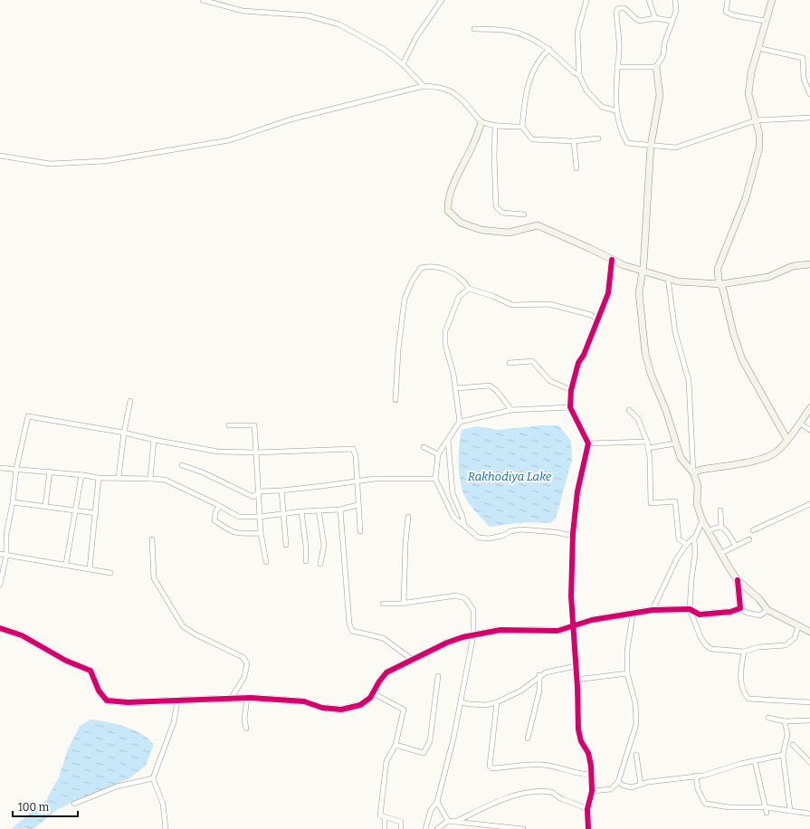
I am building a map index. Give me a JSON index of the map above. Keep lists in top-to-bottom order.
{
  "water": ["Rakhodiya Lake"],
  "scale_bar": "100 m"
}
